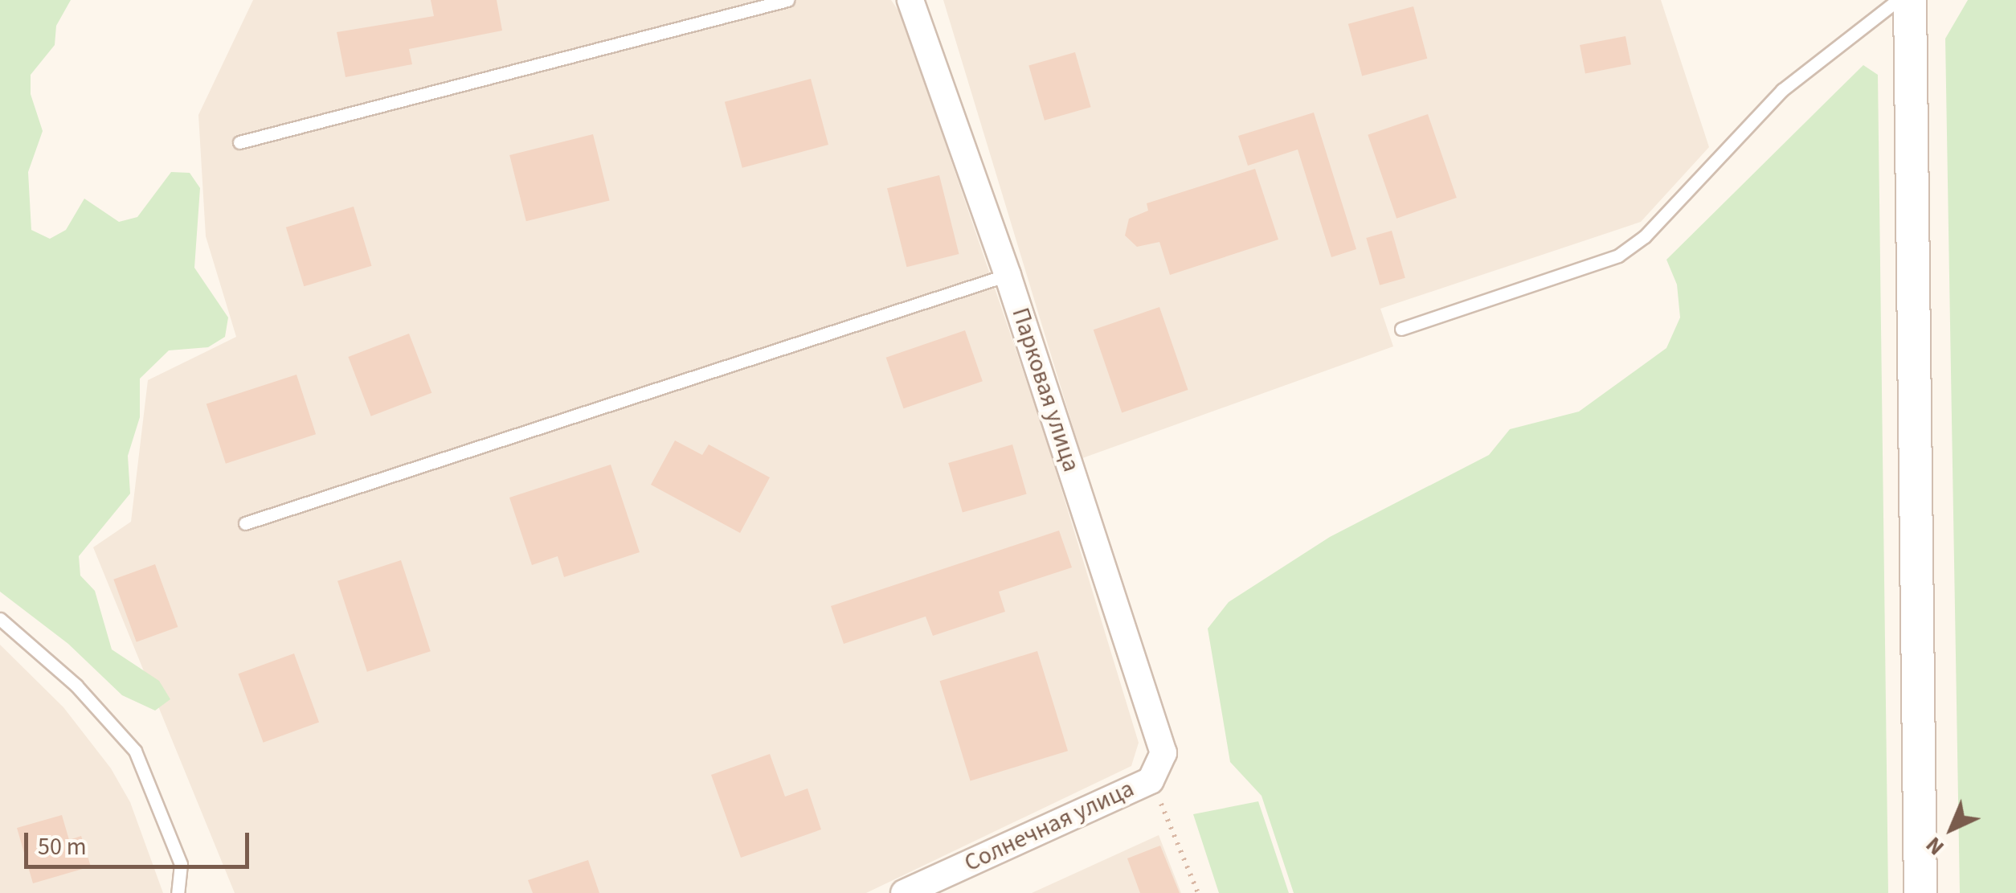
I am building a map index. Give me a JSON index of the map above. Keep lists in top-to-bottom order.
{
  "streets": {
    "street": ["Парковая улица", "Солнечная улица"]
  },
  "crossings": [
    ["Парковая улица", "Солнечная улица"]
  ],
  "scale_bar": "50 m",
  "north": "bottom left"
}
